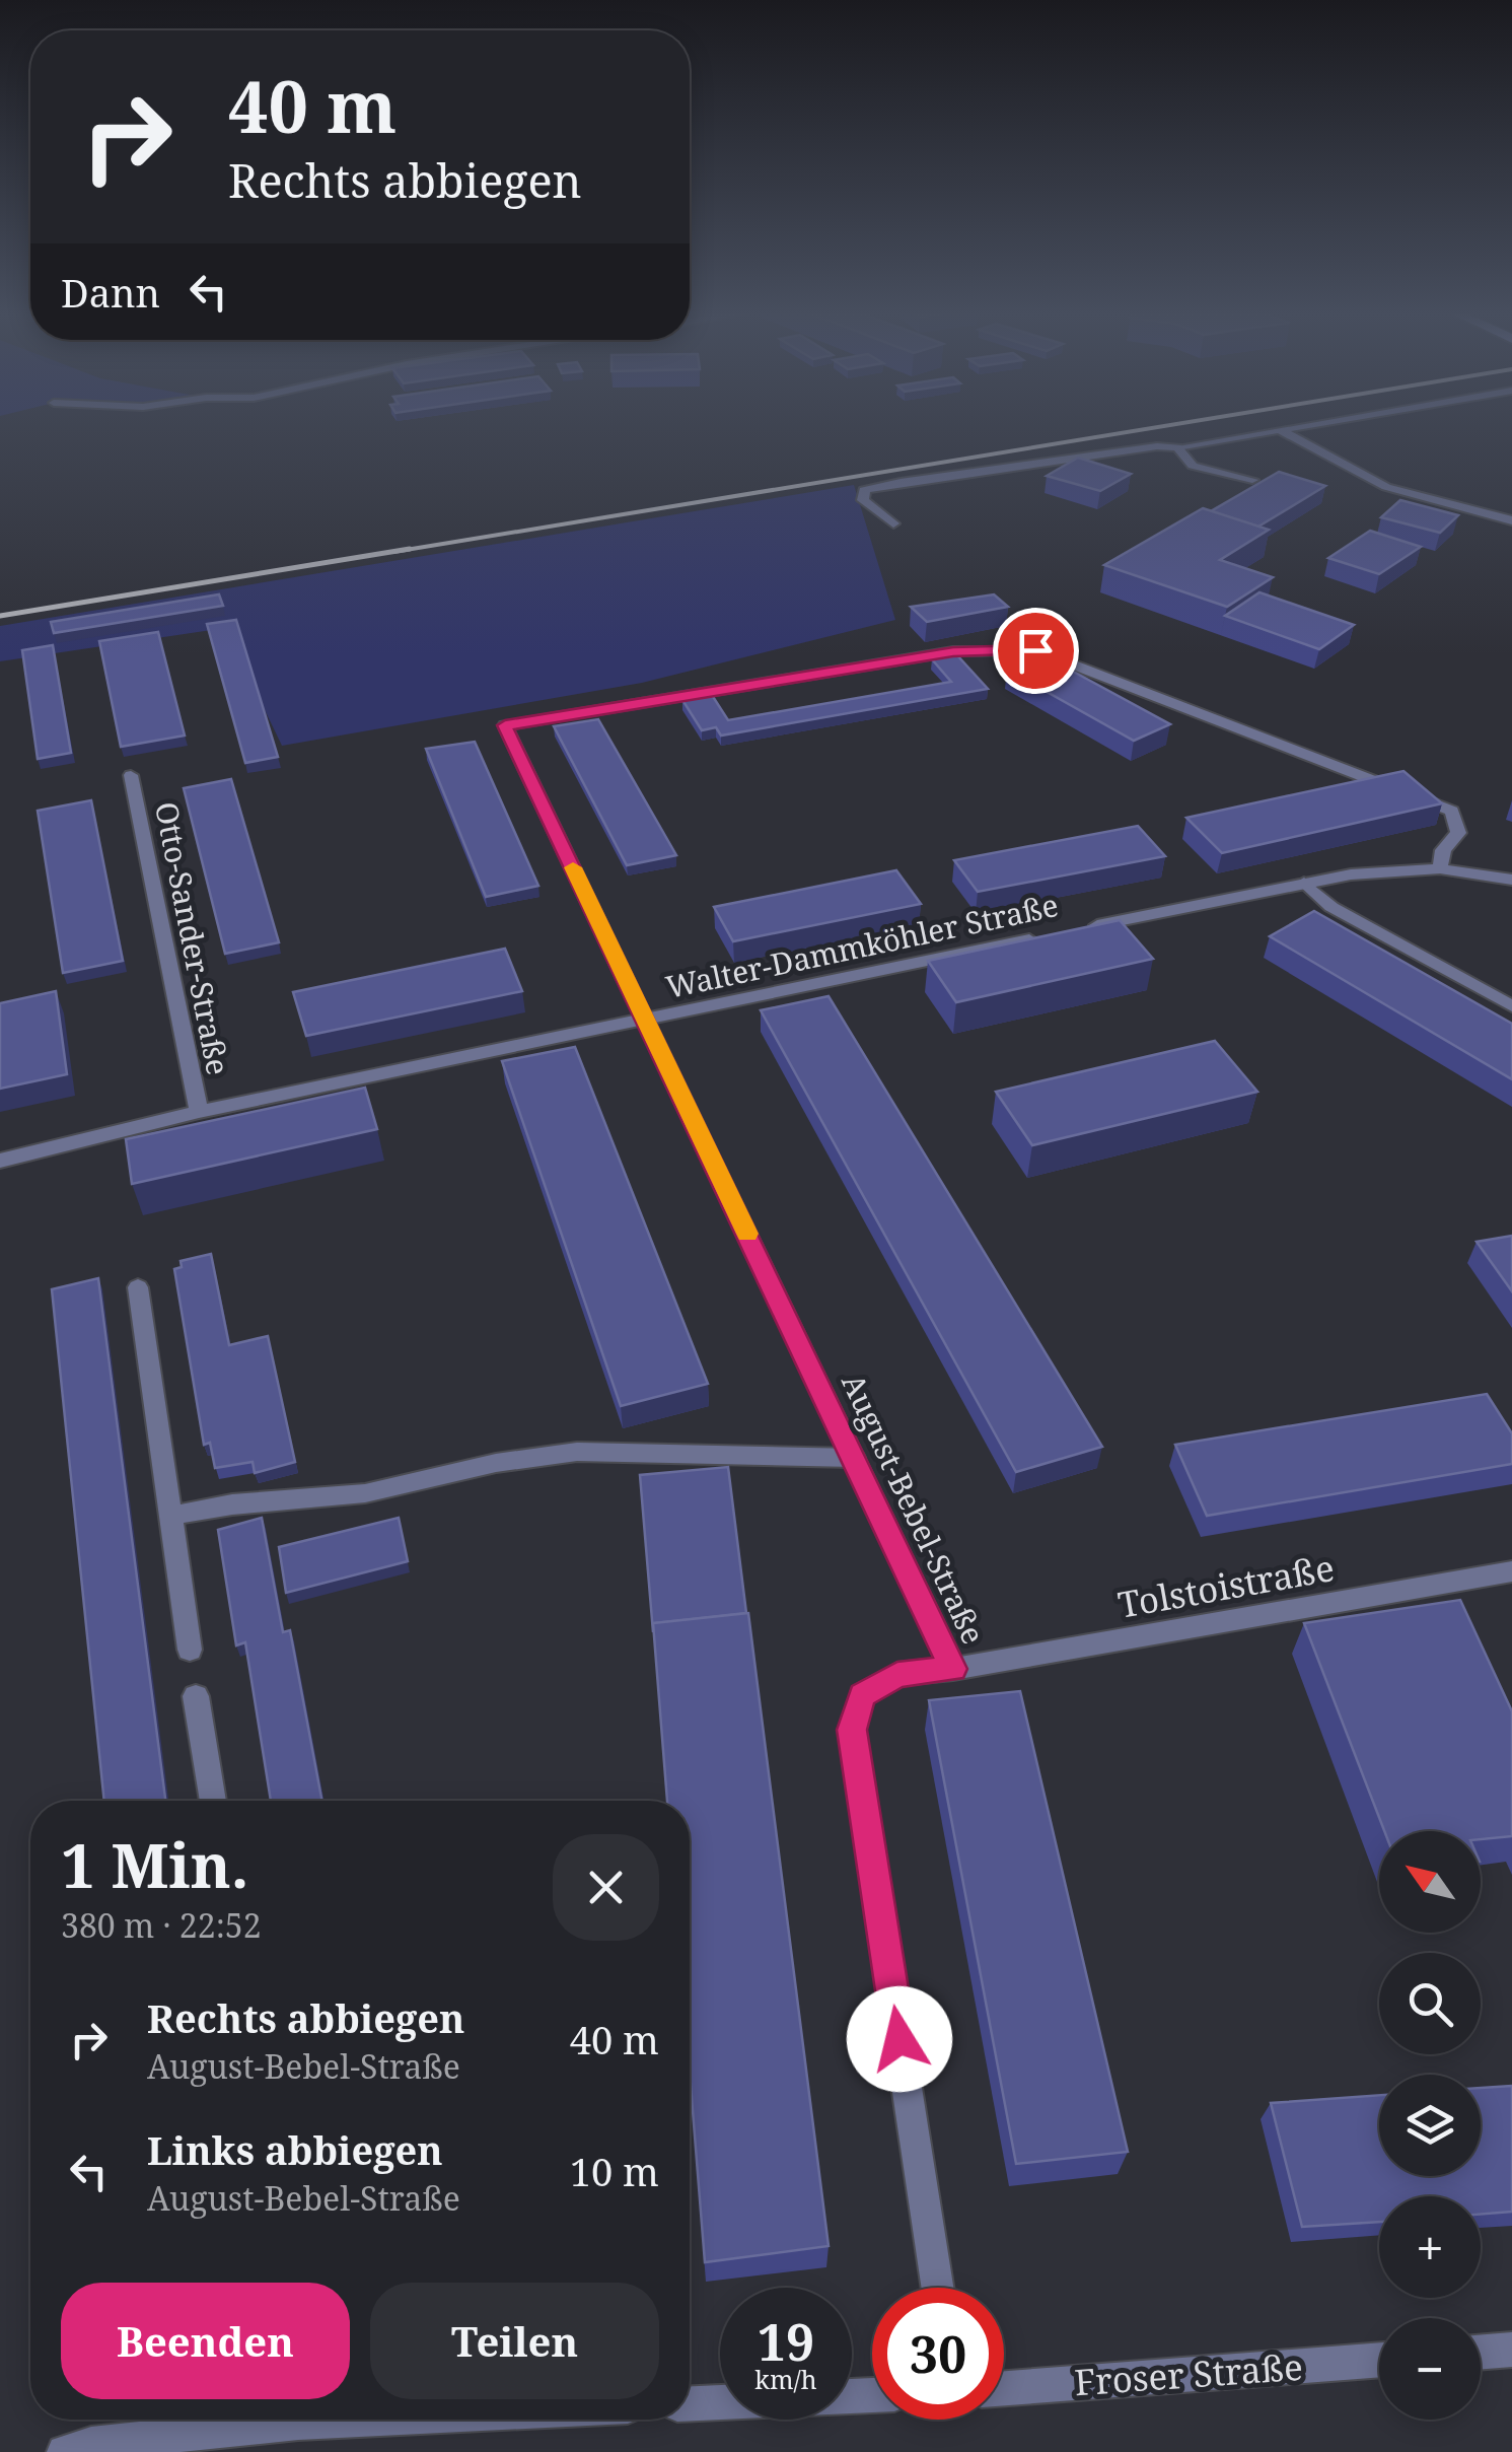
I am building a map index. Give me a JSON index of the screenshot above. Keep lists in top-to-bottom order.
{
  "streets": {
    "street": [
      "Otto-Sander-Straße",
      "Walter-Dammköhler Straße",
      "August-Bebel-Straße",
      "Tolstoistraße",
      "Froser Straße"
    ]
  },
  "crossings": [
    ["Otto-Sander-Straße", "Walter-Dammköhler Straße"],
    ["Walter-Dammköhler Straße", "August-Bebel-Straße"],
    ["August-Bebel-Straße", "Tolstoistraße"]
  ],
  "north": "top left",
  "page": {
    "turn": ["40 m", "Rechts abbiegen"],
    "then": "Dann",
    "heading": ["1 Min.", "380 m · 22:52"],
    "map_buttons": ["+", "−"],
    "list": [
      {
        "name": "Rechts abbiegen",
        "note": "August-Bebel-Straße",
        "value": "40 m"
      },
      {
        "name": "Links abbiegen",
        "note": "August-Bebel-Straße",
        "value": "10 m"
      }
    ],
    "buttons": ["Beenden", "Teilen"],
    "speed": "19 km/h",
    "limit": "30"
  }
}
